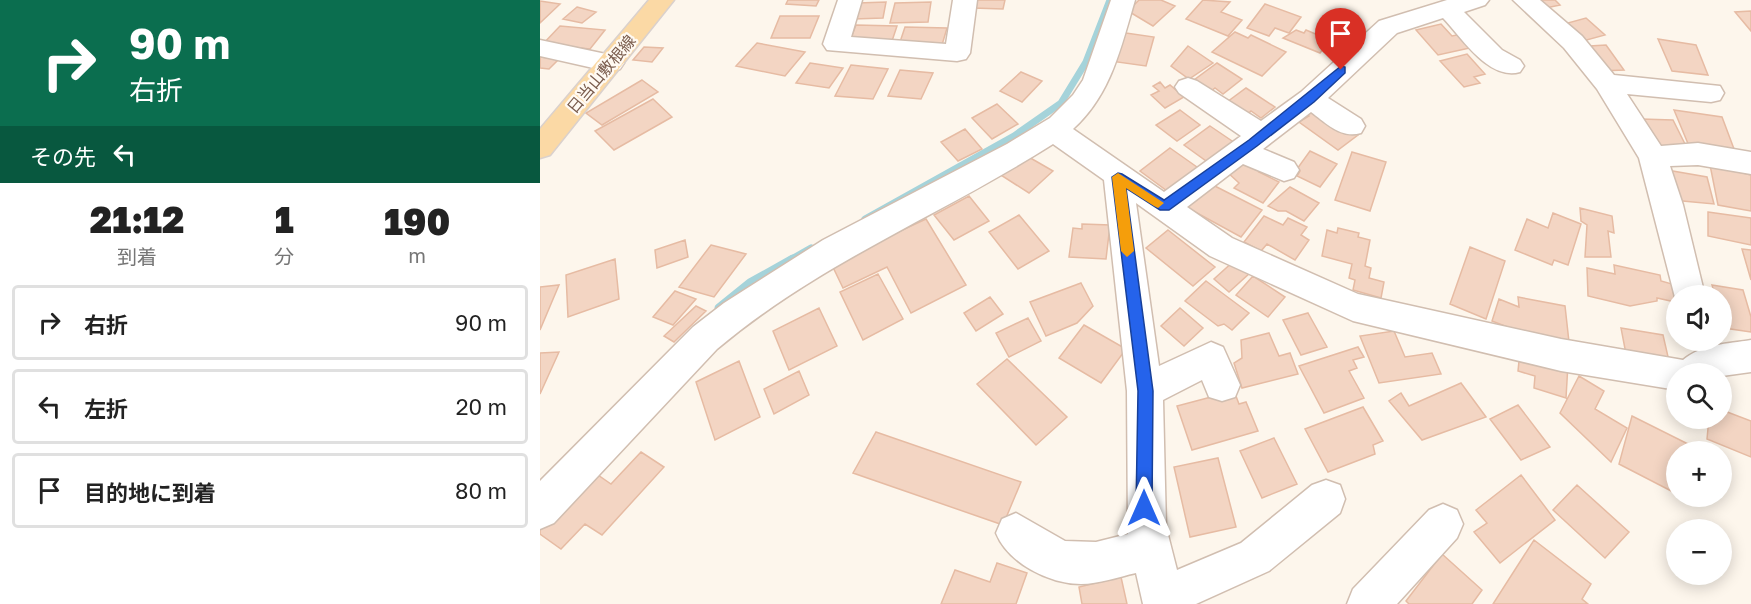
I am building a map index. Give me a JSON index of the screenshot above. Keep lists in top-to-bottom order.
{
  "streets": {
    "main road": ["日当山敷根線"]
  },
  "page": {
    "turn": ["90 m", "右折"],
    "then": "その先",
    "eta": [
      "21:12",
      "到着",
      "1",
      "分",
      "190",
      "m"
    ],
    "list": [
      {
        "name": "右折",
        "value": "90 m"
      },
      {
        "name": "左折",
        "value": "20 m"
      },
      {
        "name": "目的地に到着",
        "value": "80 m"
      }
    ],
    "map_buttons": ["+", "−"]
  }
}
